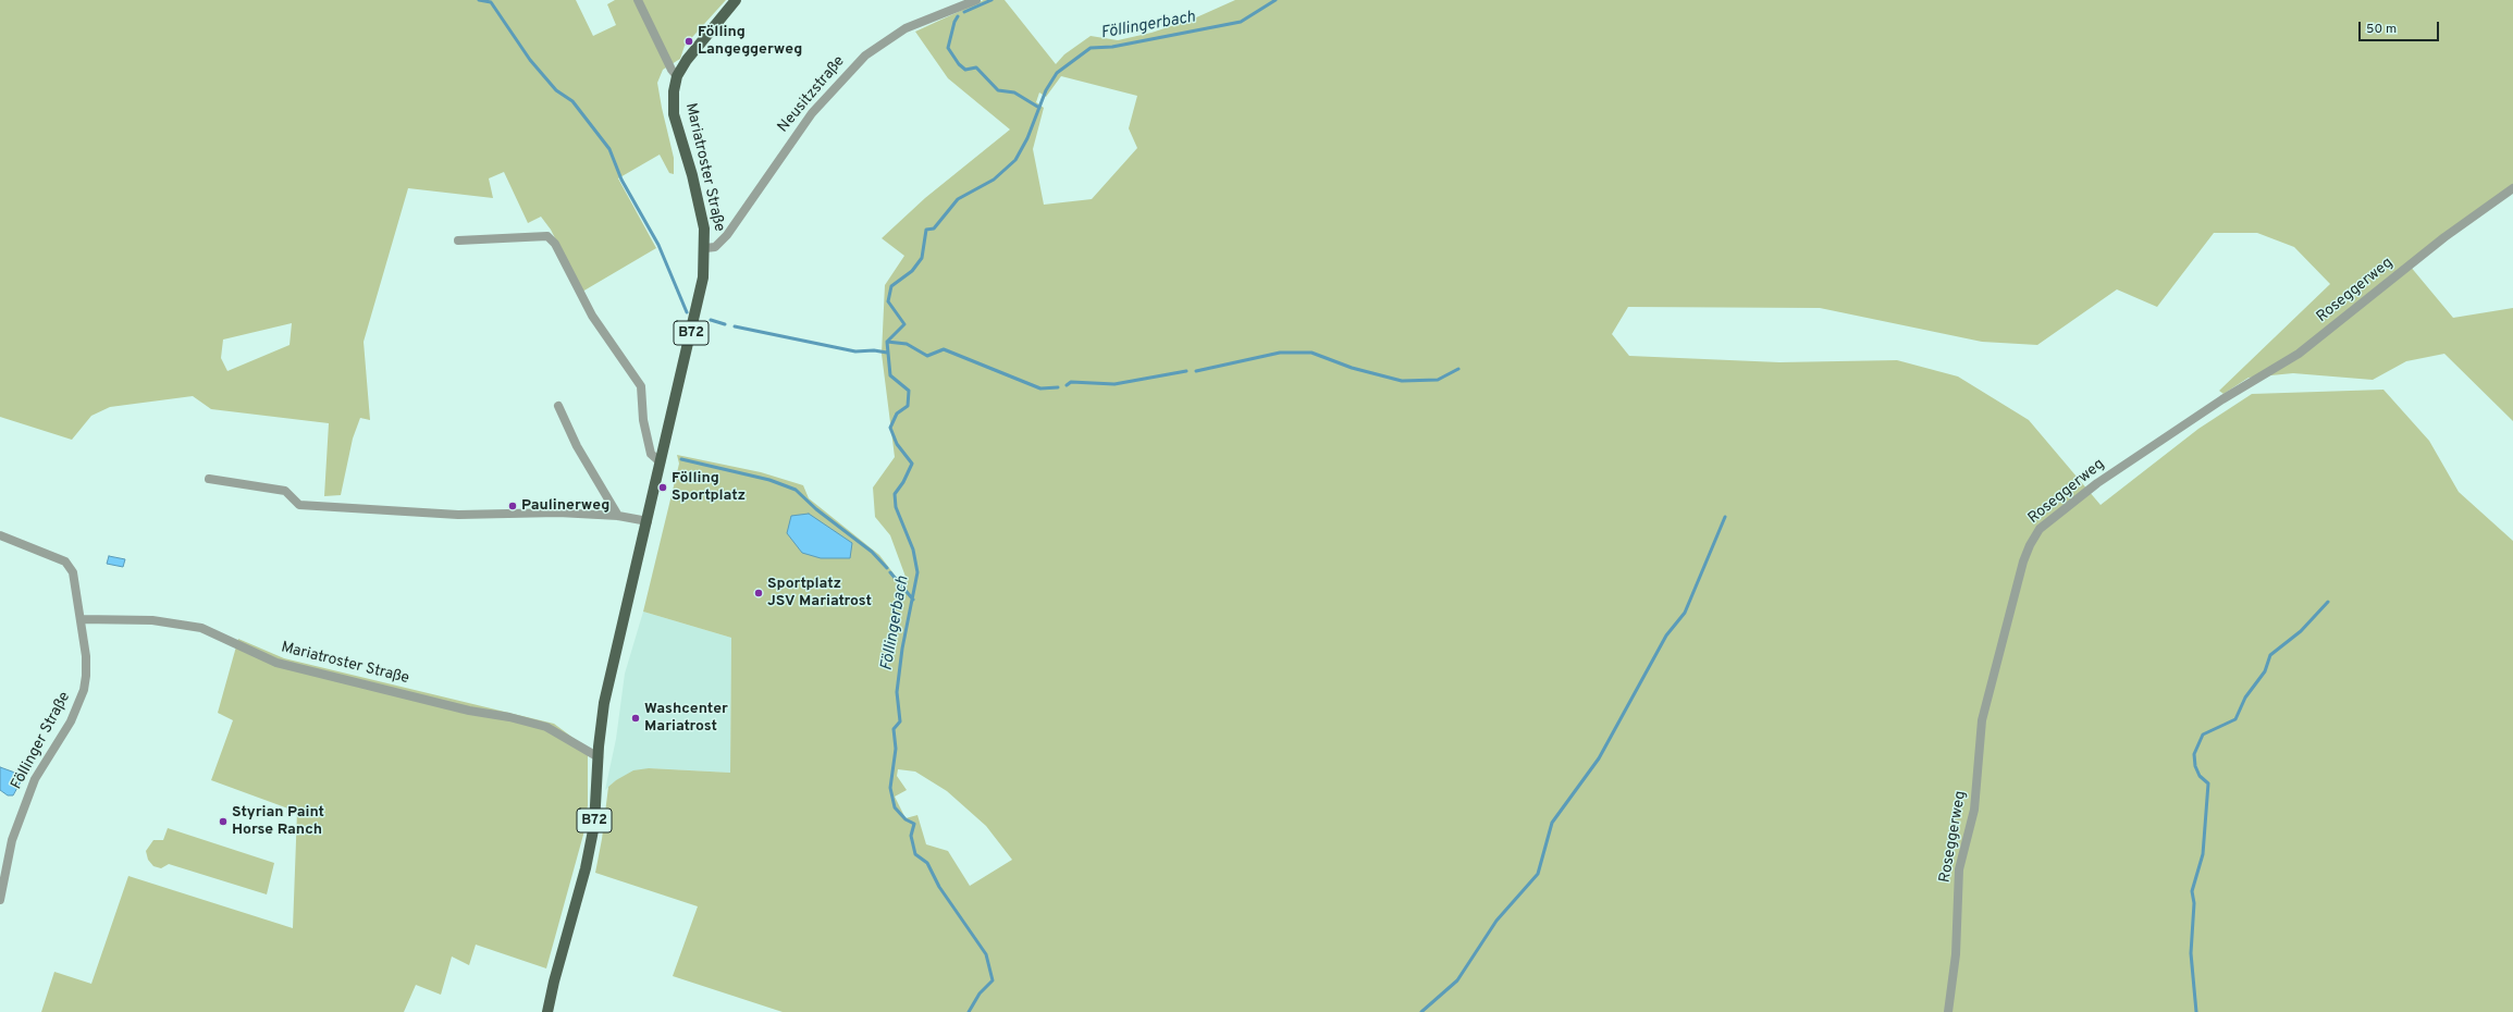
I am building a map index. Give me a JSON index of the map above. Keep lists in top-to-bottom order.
{
  "streets": {
    "main road": ["Mariatroster Straße", "B72"],
    "street": ["Neusitzstraße", "Roseggerweg", "Föllinger Straße"]
  },
  "crossings": [
    ["Neusitzstraße", "Mariatroster Straße"],
    ["Mariatroster Straße", "Föllinger Straße"]
  ],
  "water": ["Föllingerbach"],
  "places": [
    "Fölling Langeggerweg",
    "Fölling Sportplatz",
    "Paulinerweg",
    "Sportplatz JSV Mariatrost",
    "Washcenter Mariatrost",
    "Styrian Paint Horse Ranch"
  ],
  "scale_bar": "50 m"
}
